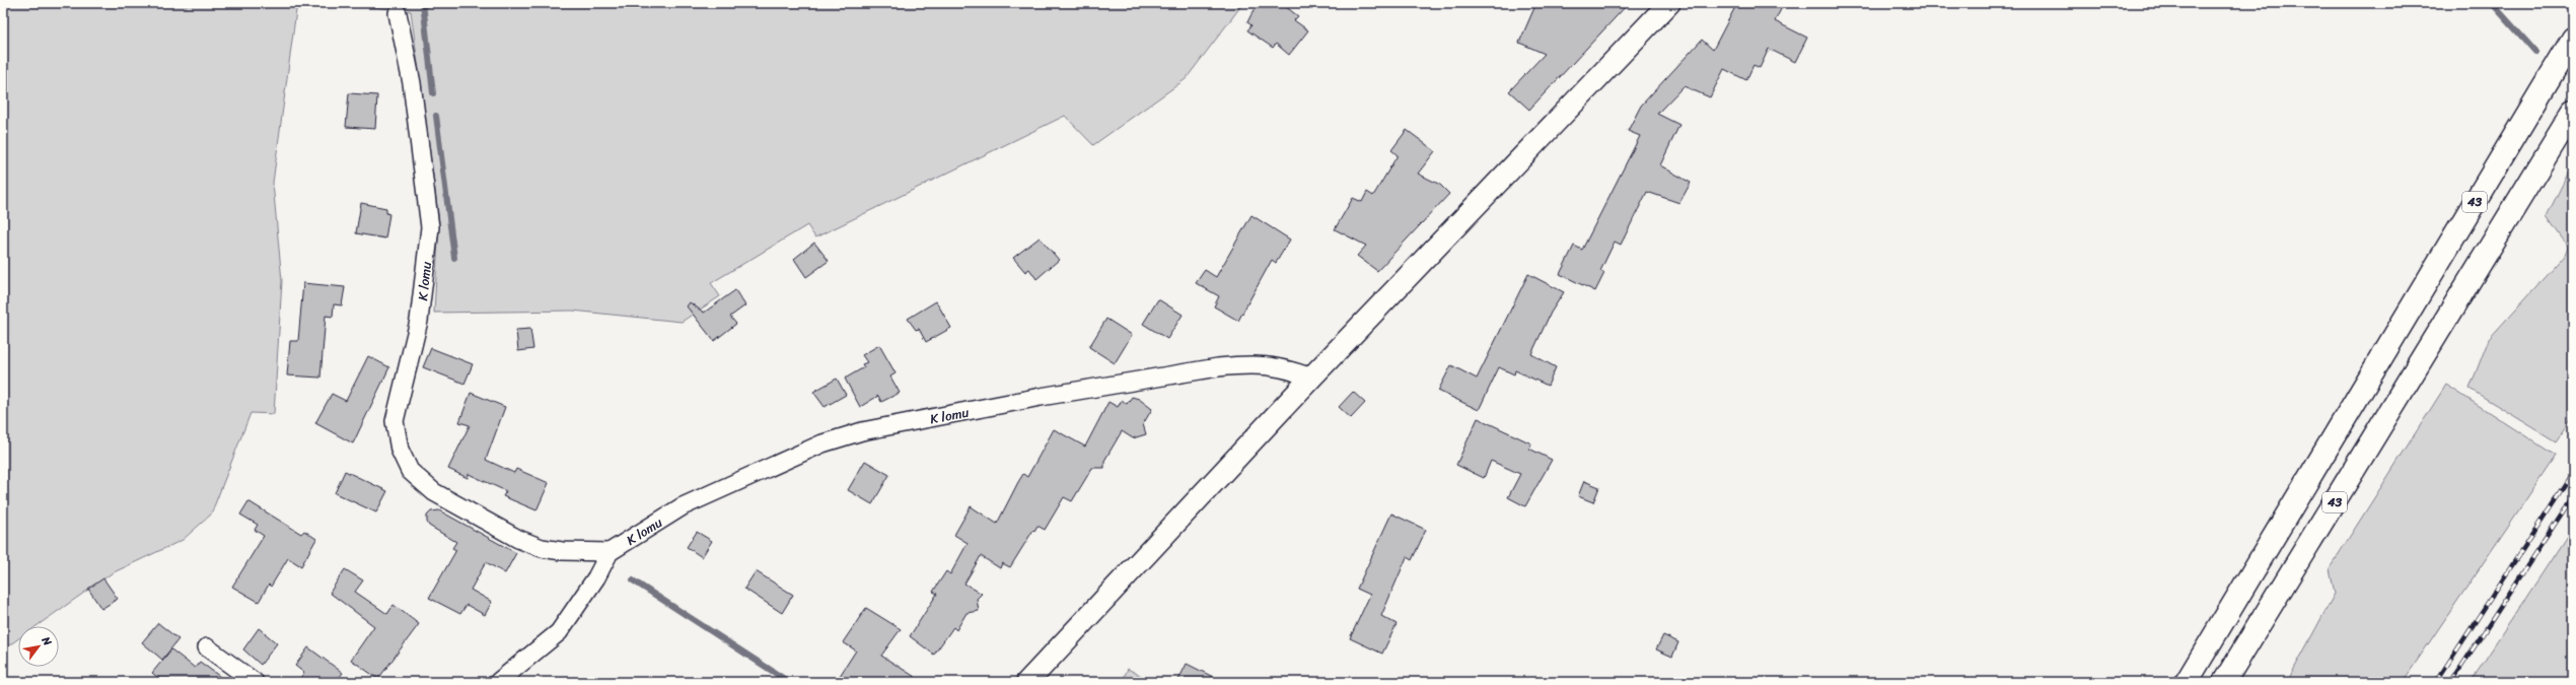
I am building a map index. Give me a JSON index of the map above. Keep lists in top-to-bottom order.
{
  "streets": {
    "highway": ["43"],
    "street": ["K lomu"]
  },
  "north": "top right"
}
